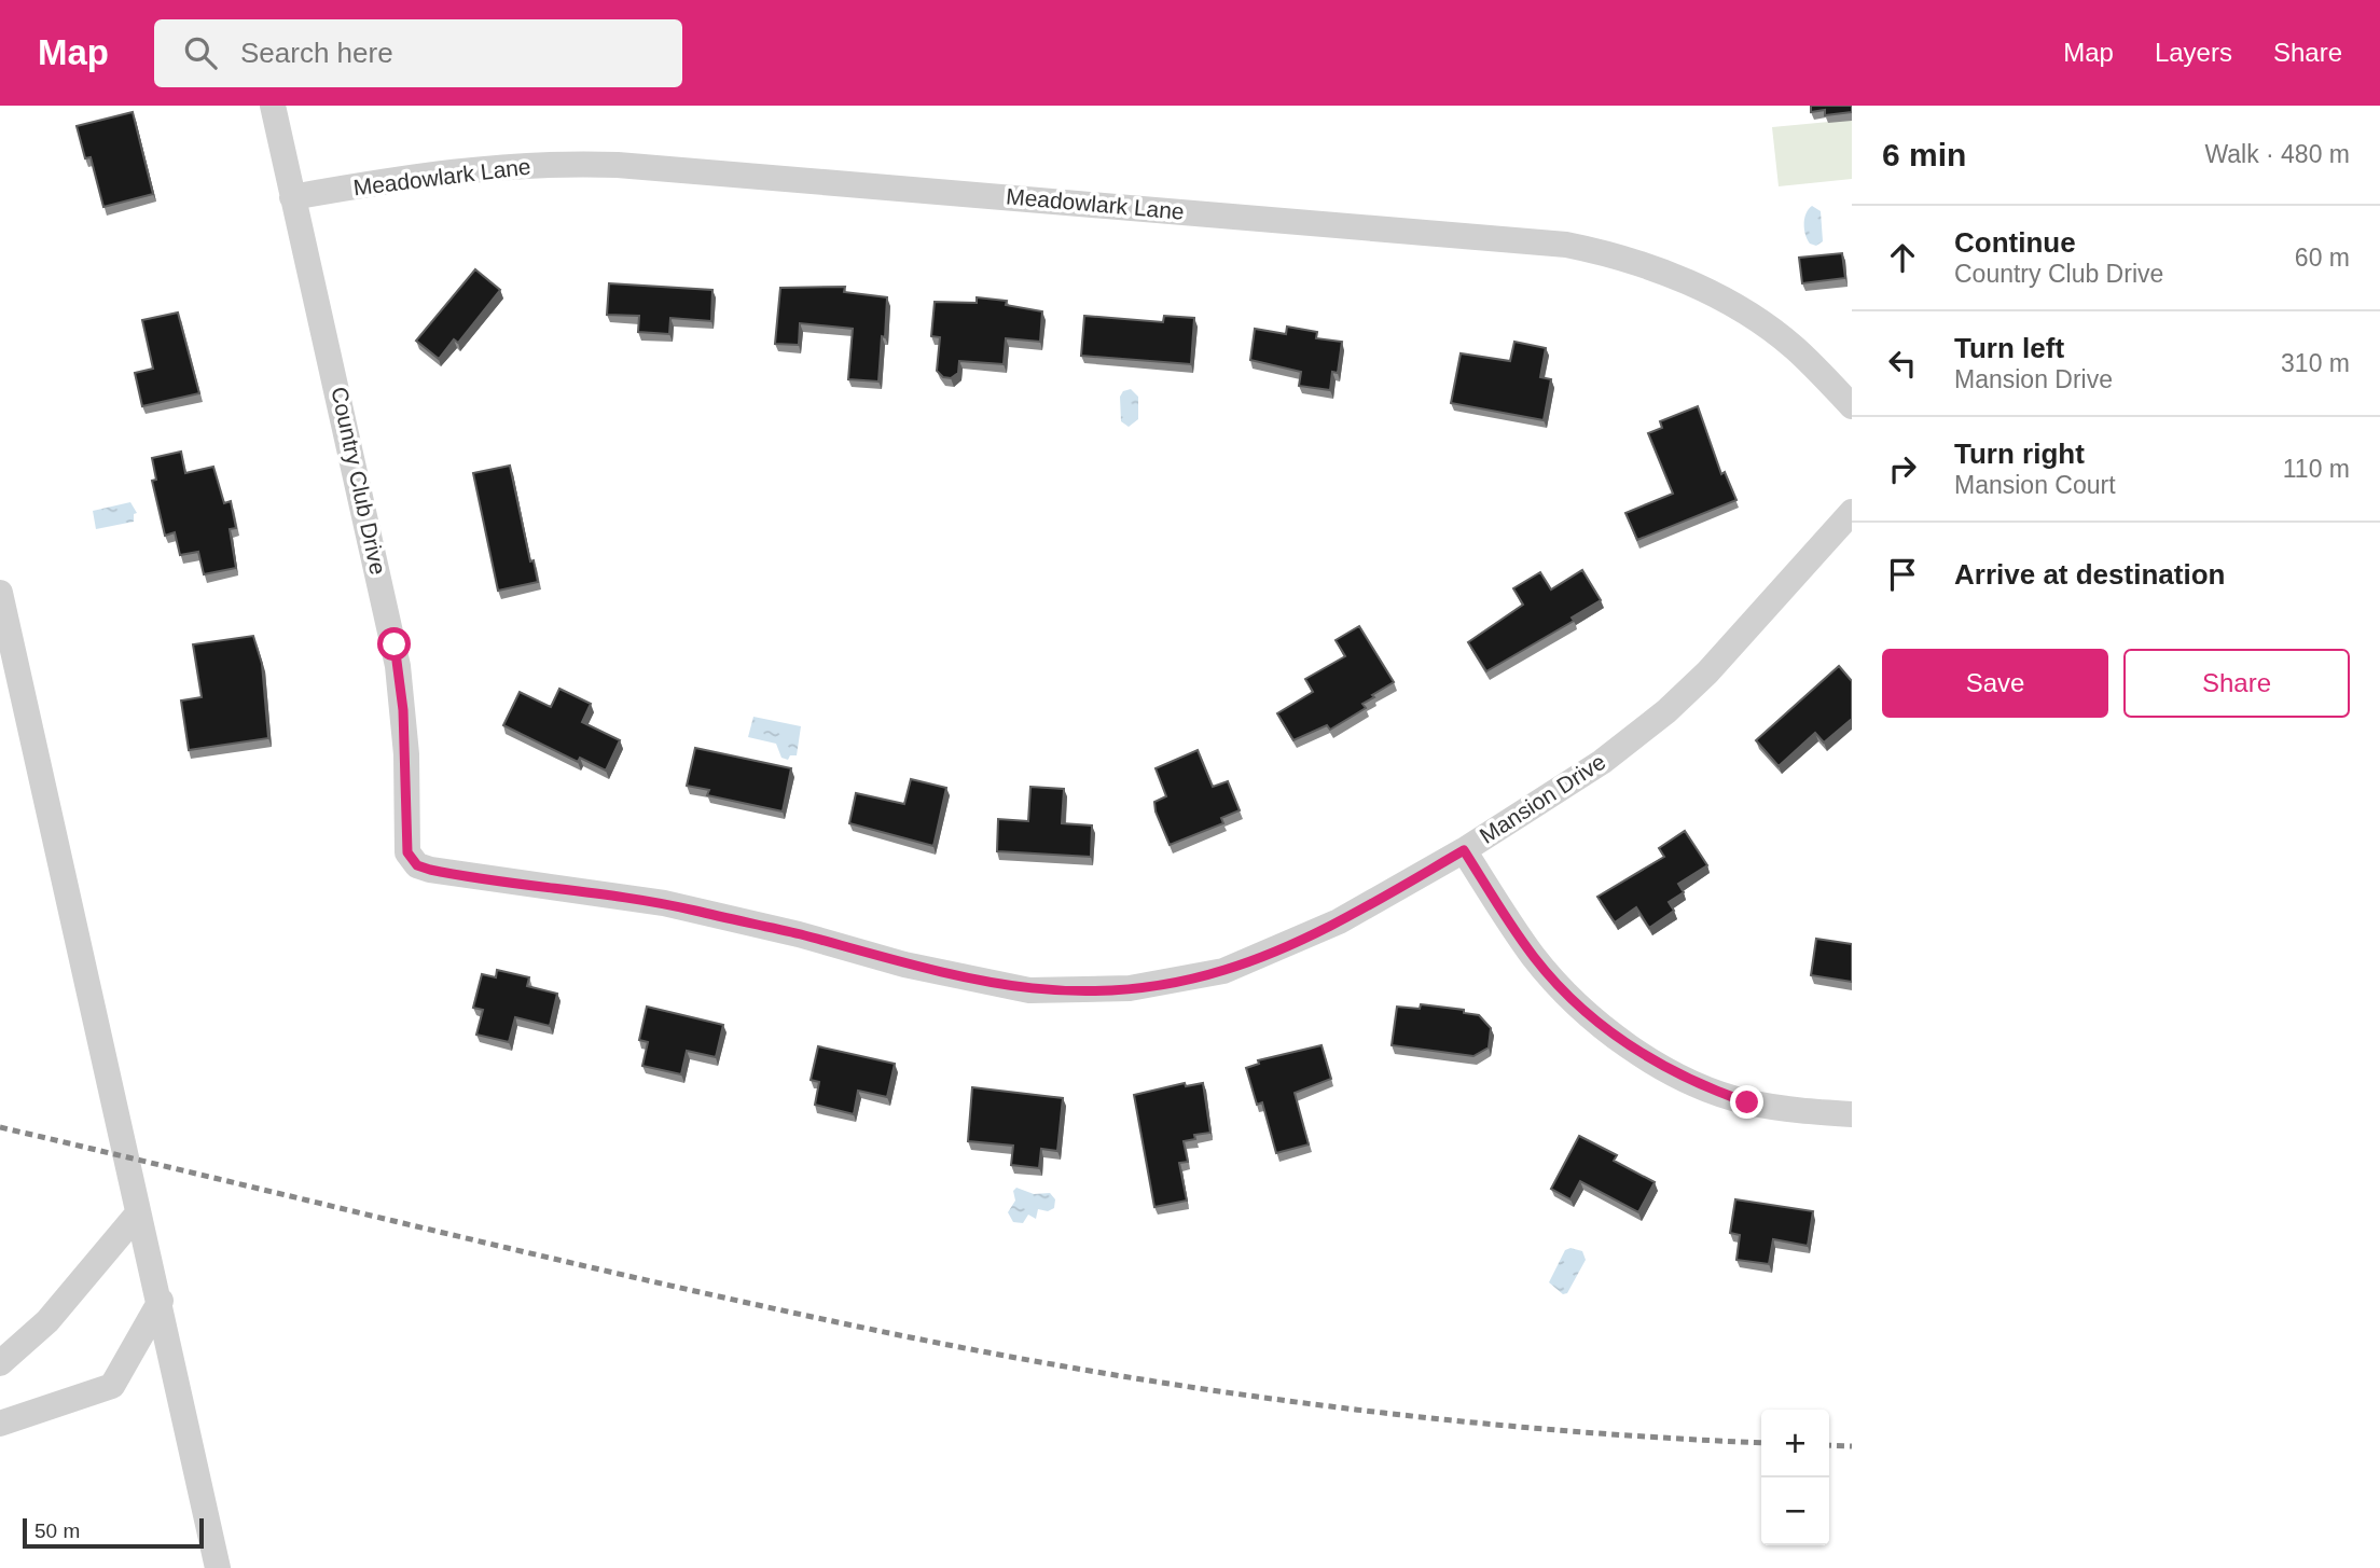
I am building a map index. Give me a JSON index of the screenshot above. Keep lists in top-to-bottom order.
{
  "streets": {
    "street": ["Meadowlark Lane", "Country Club Drive", "Mansion Drive"]
  },
  "crossings": [
    ["Meadowlark Lane", "Country Club Drive"],
    ["Country Club Drive", "Mansion Drive"]
  ],
  "scale_bar": "50 m",
  "page": {
    "header": "Map",
    "search": "Search here",
    "nav": ["Map", "Layers", "Share"],
    "heading": ["6 min", "Walk · 480 m"],
    "list": [
      ["Continue", "Country Club Drive", "60 m"],
      ["Turn left", "Mansion Drive", "310 m"],
      ["Turn right", "Mansion Court", "110 m"],
      "Arrive at destination"
    ],
    "buttons": ["Save", "Share"],
    "map_buttons": ["+", "−"],
    "scale": "50 m"
  }
}
